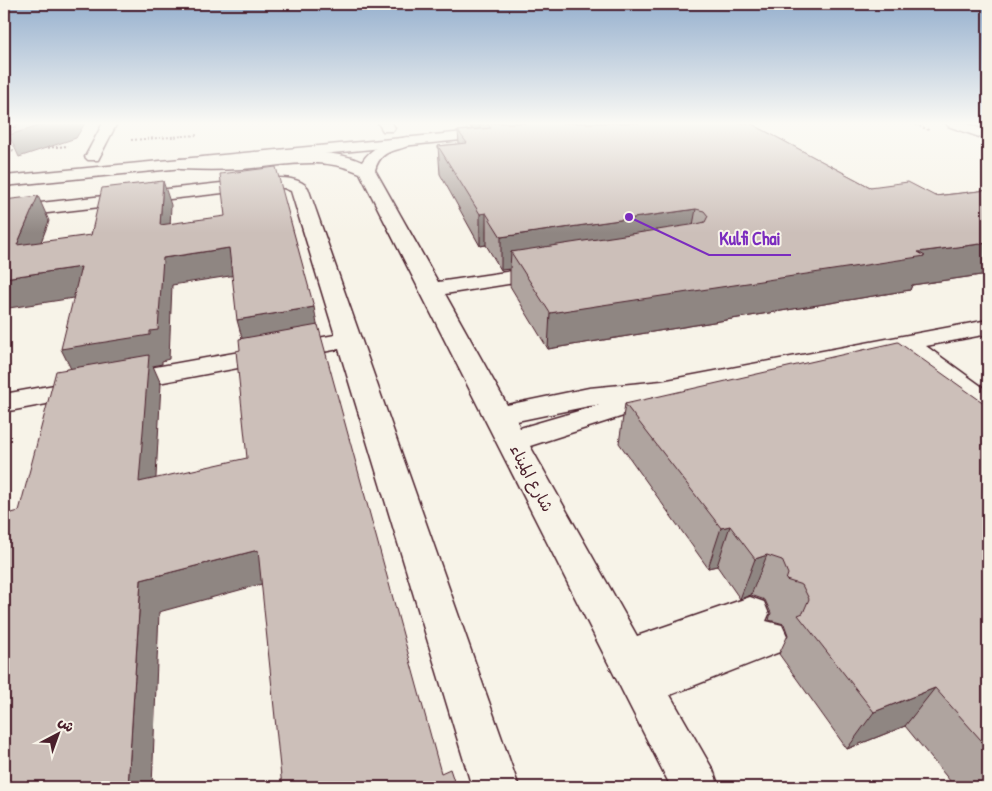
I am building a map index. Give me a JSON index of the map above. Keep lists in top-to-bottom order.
{
  "streets": {
    "street": ["شارع الميناء"]
  },
  "places": ["Kulfi Chai"],
  "north": "top right"
}
